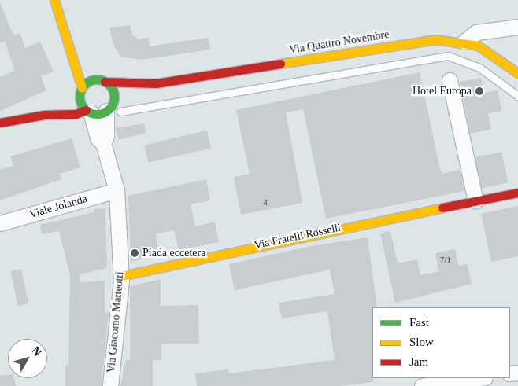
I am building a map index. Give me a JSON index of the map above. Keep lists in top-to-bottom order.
{
  "streets": {
    "main road": ["Via Quattro Novembre", "Via Fratelli Rosselli"],
    "street": ["Viale Jolanda", "Via Giacomo Matteotti"]
  },
  "crossings": [
    ["Via Quattro Novembre", "Via Giacomo Matteotti"],
    ["Viale Jolanda", "Via Giacomo Matteotti"],
    ["Via Fratelli Rosselli", "Via Giacomo Matteotti"]
  ],
  "places": ["Hotel Europa", "Piada eccetera"],
  "house_numbers": ["4", "7/1"],
  "legend": ["Fast", "Slow", "Jam"],
  "north": "top right"
}
